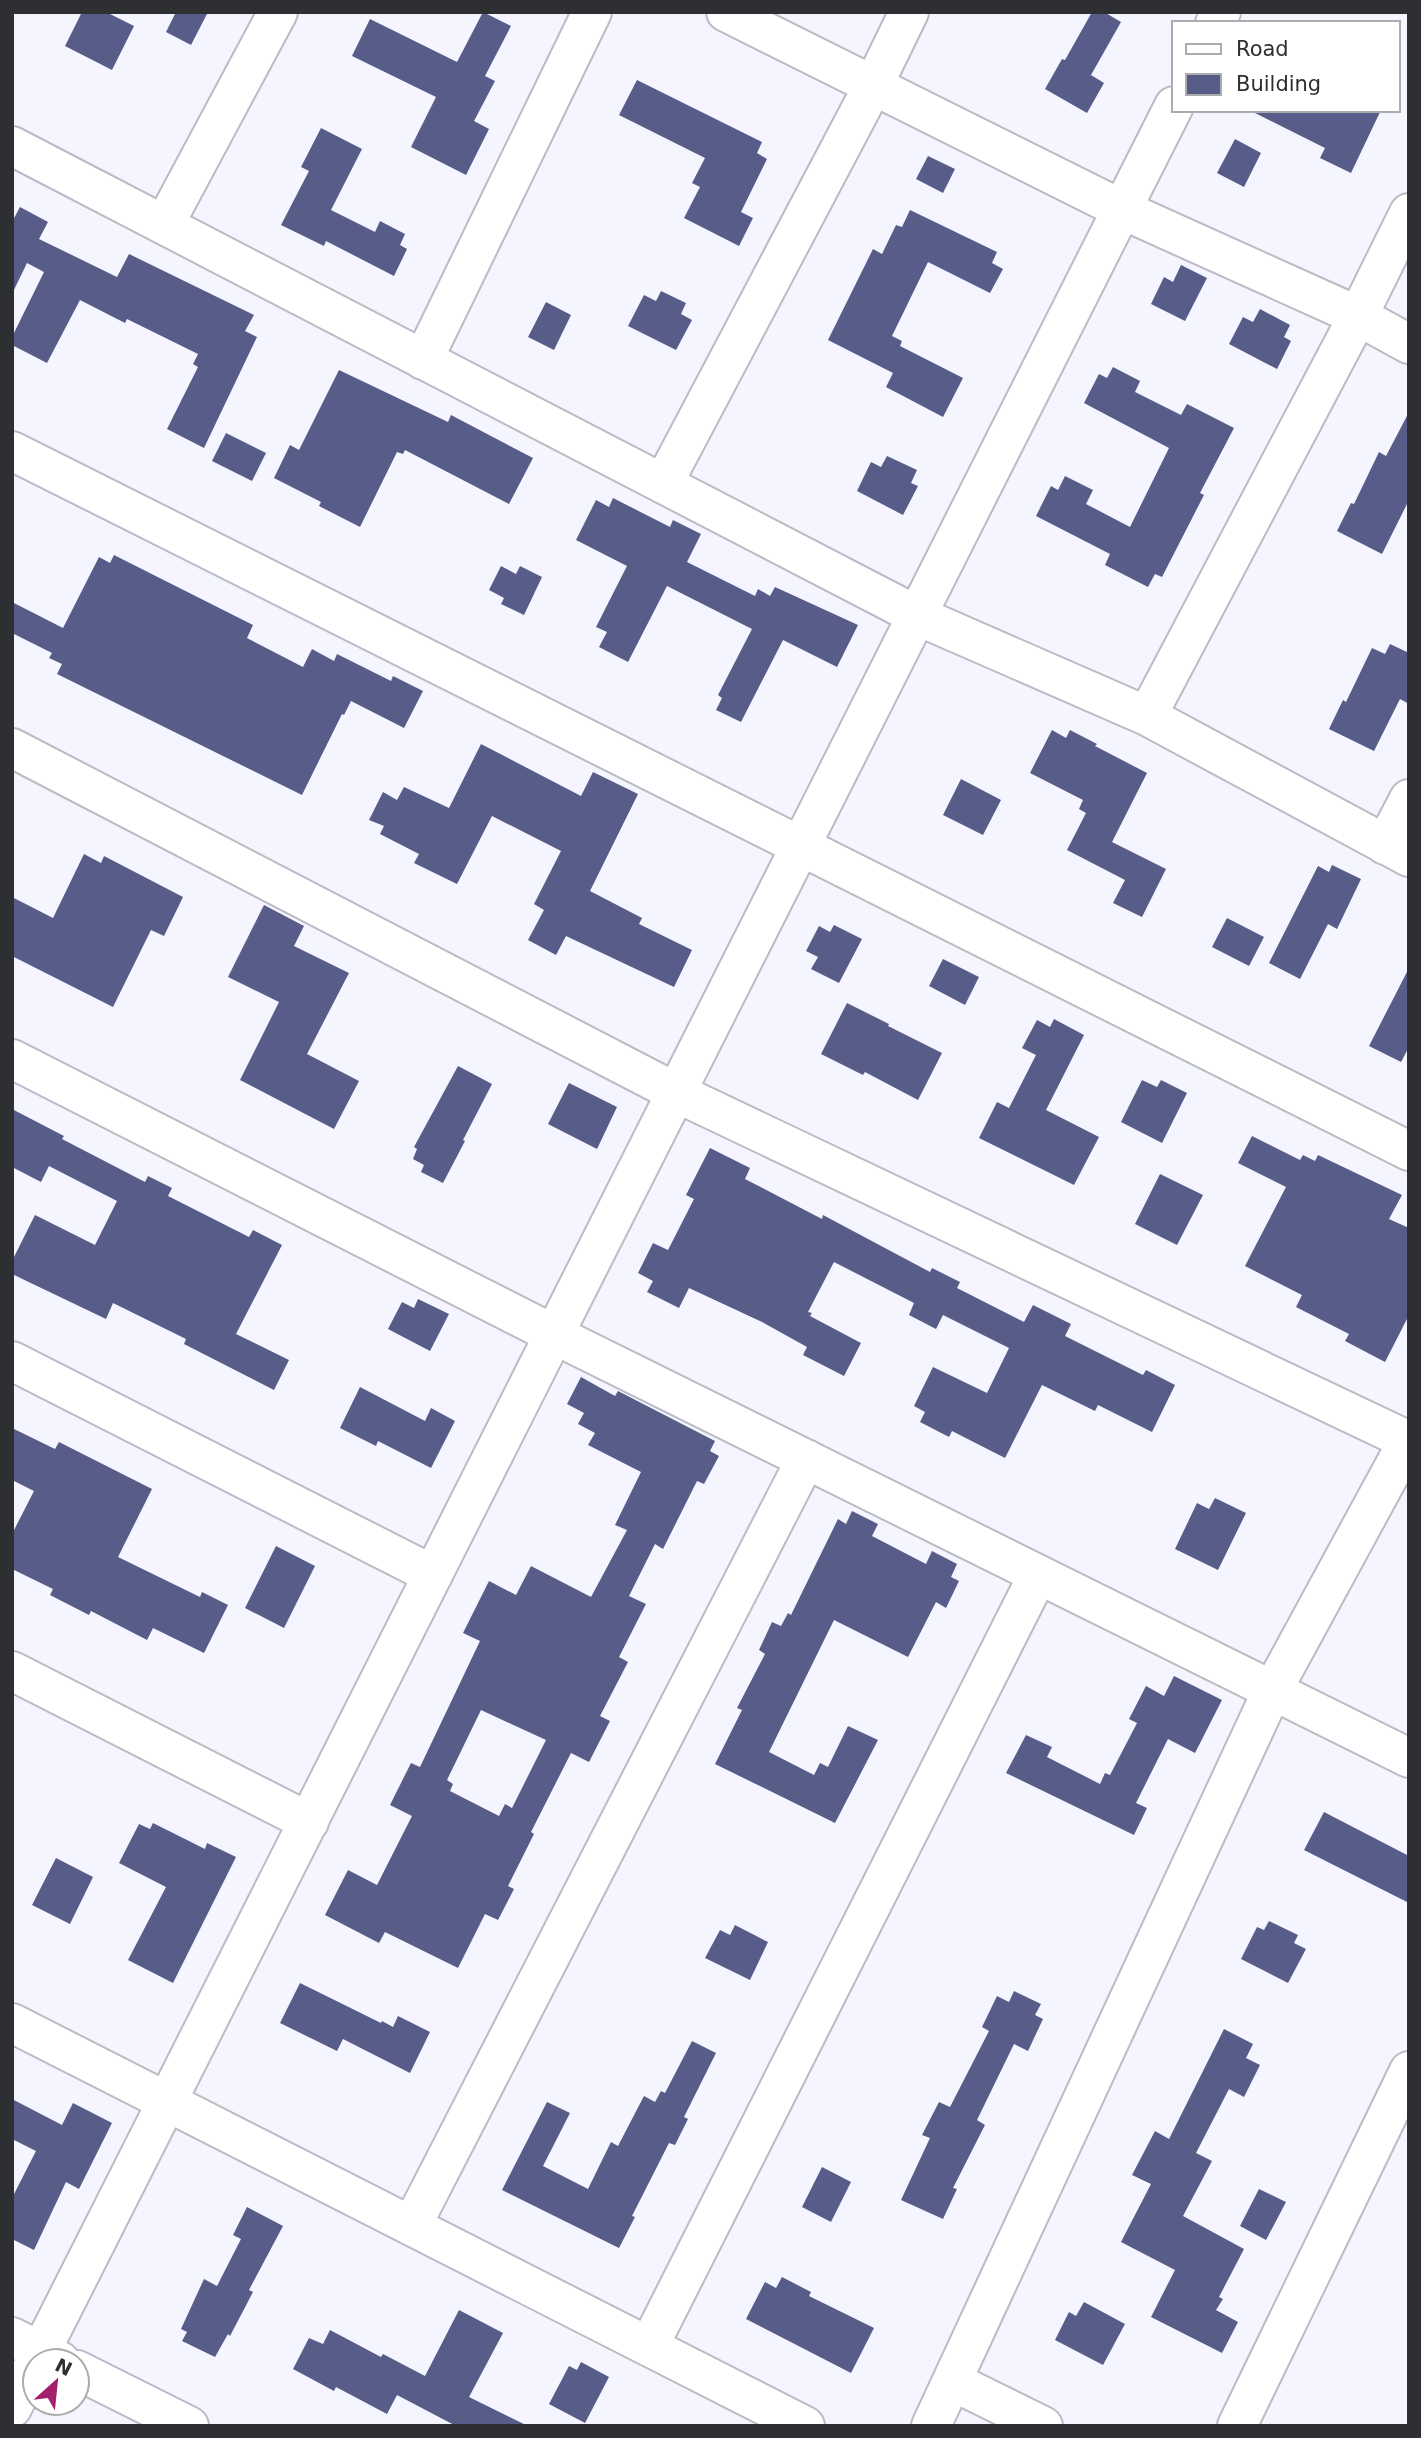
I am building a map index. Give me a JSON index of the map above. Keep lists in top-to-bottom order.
{
  "legend": ["Road", "Building"],
  "north": "top right"
}
